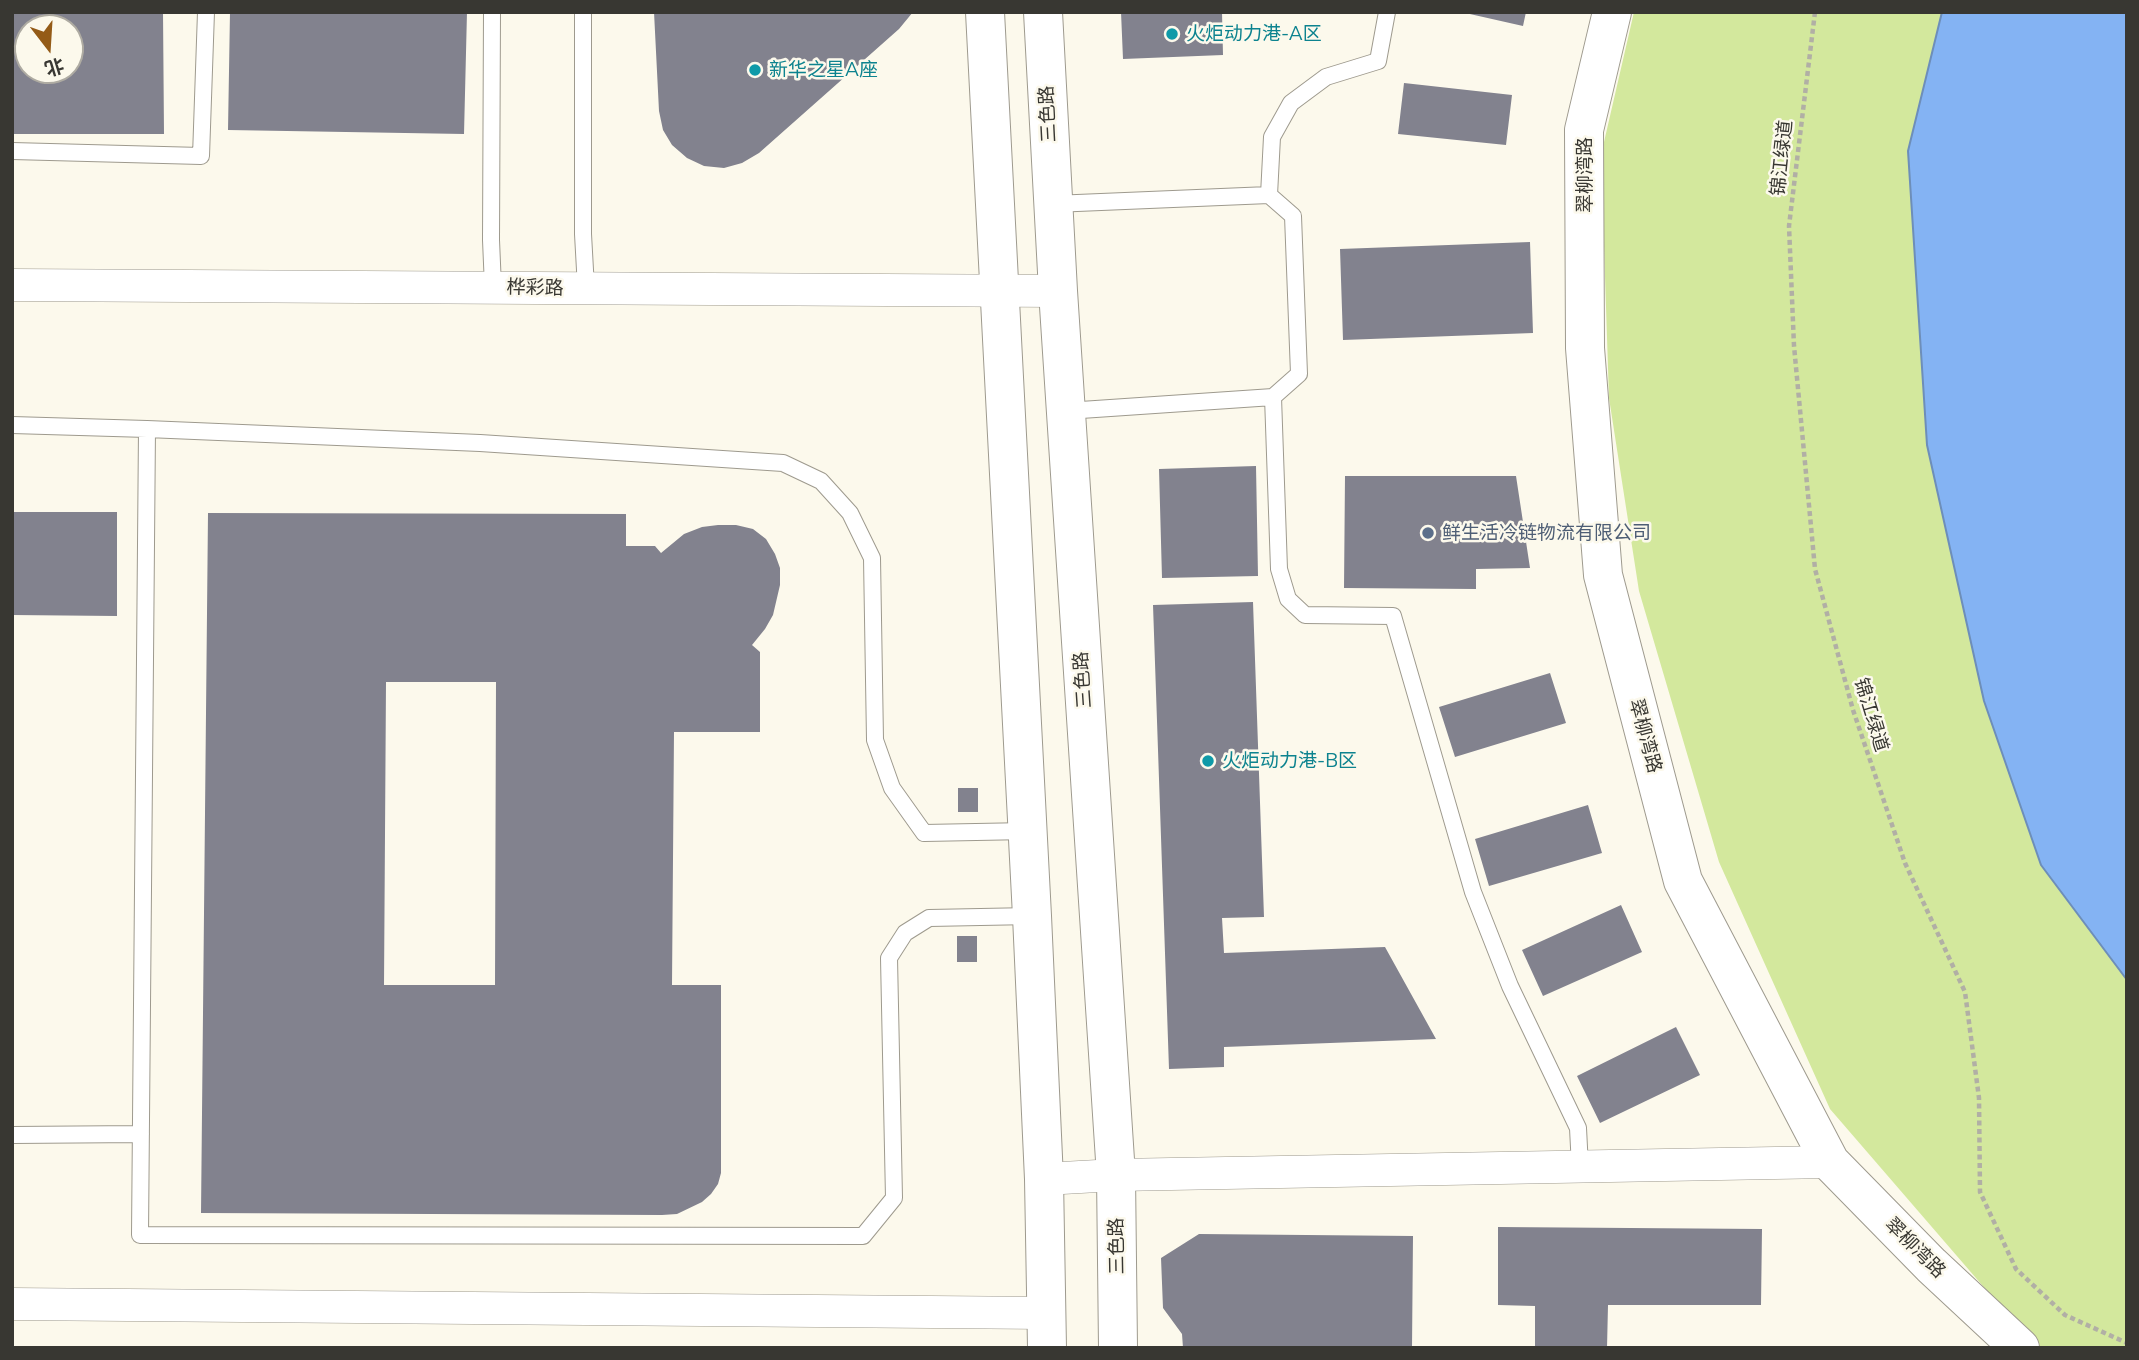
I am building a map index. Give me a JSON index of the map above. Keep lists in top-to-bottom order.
{
  "streets": {
    "street": ["三色路", "翠柳湾路", "桦彩路"],
    "path": ["锦江绿道"]
  },
  "crossings": [
    ["三色路", "桦彩路"]
  ],
  "places": [
    "火炬动力港-A区",
    "新华之星A座",
    "鲜生活冷链物流有限公司",
    "火炬动力港-B区"
  ],
  "north": "bottom"
}
